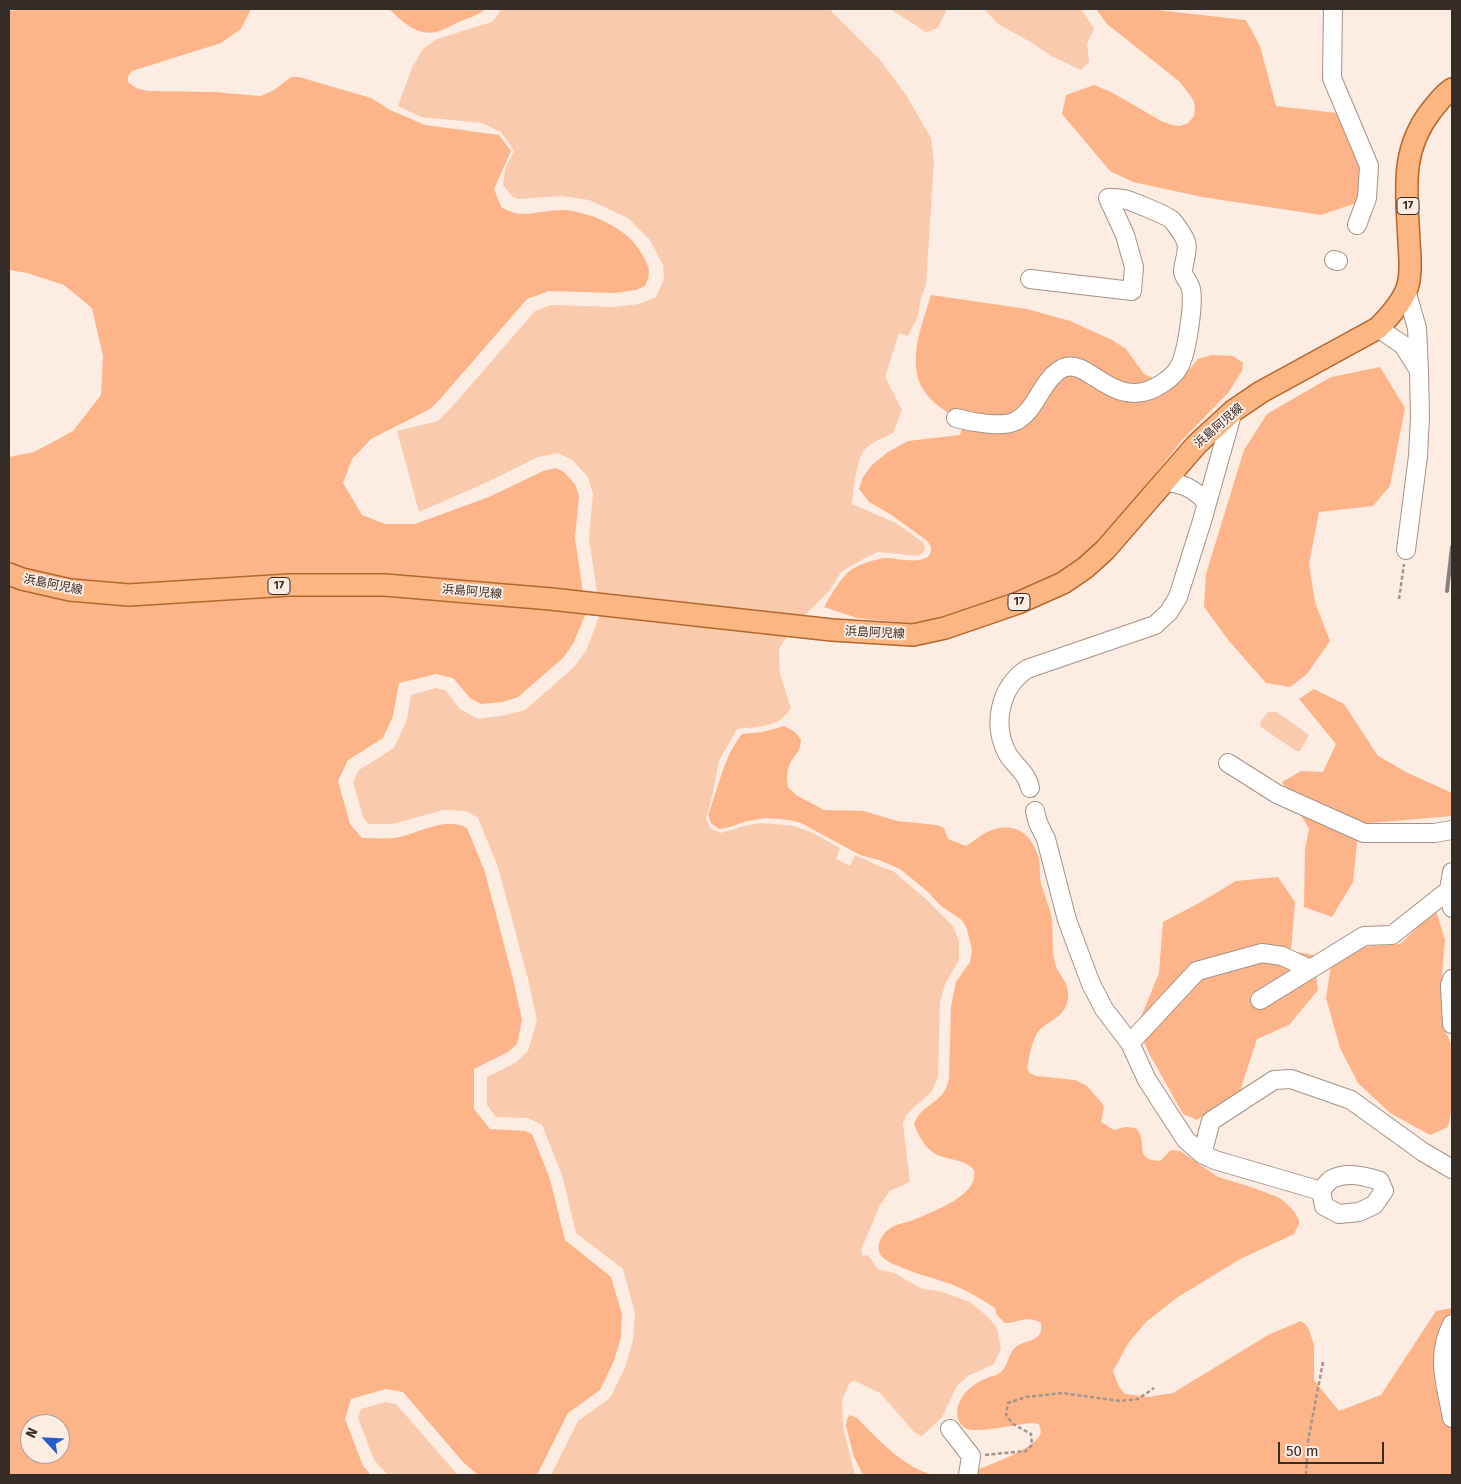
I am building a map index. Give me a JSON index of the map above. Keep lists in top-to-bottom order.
{
  "streets": {
    "main road": ["17", "浜島阿児線"]
  },
  "scale_bar": "50 m",
  "north": "top left"
}
